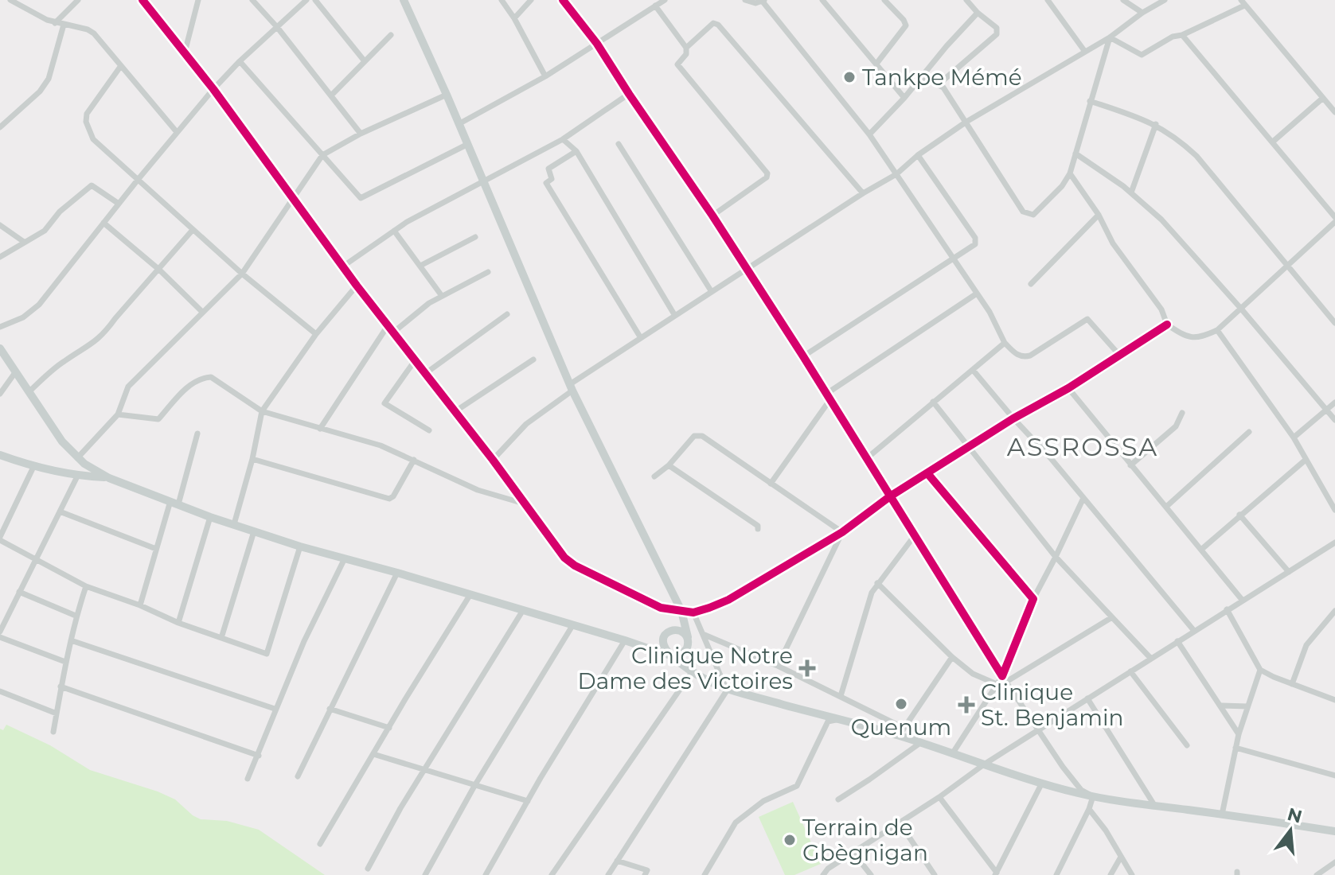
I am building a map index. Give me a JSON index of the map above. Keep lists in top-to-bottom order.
{
  "districts": ["ASSROSSA"],
  "places": {
    "other": ["Tankpe Mémé", "Quenum", "Terrain de Gbègnigan"],
    "health": ["Clinique Notre Dame des Victoires", "Clinique St. Benjamin"]
  },
  "north": "top"
}
